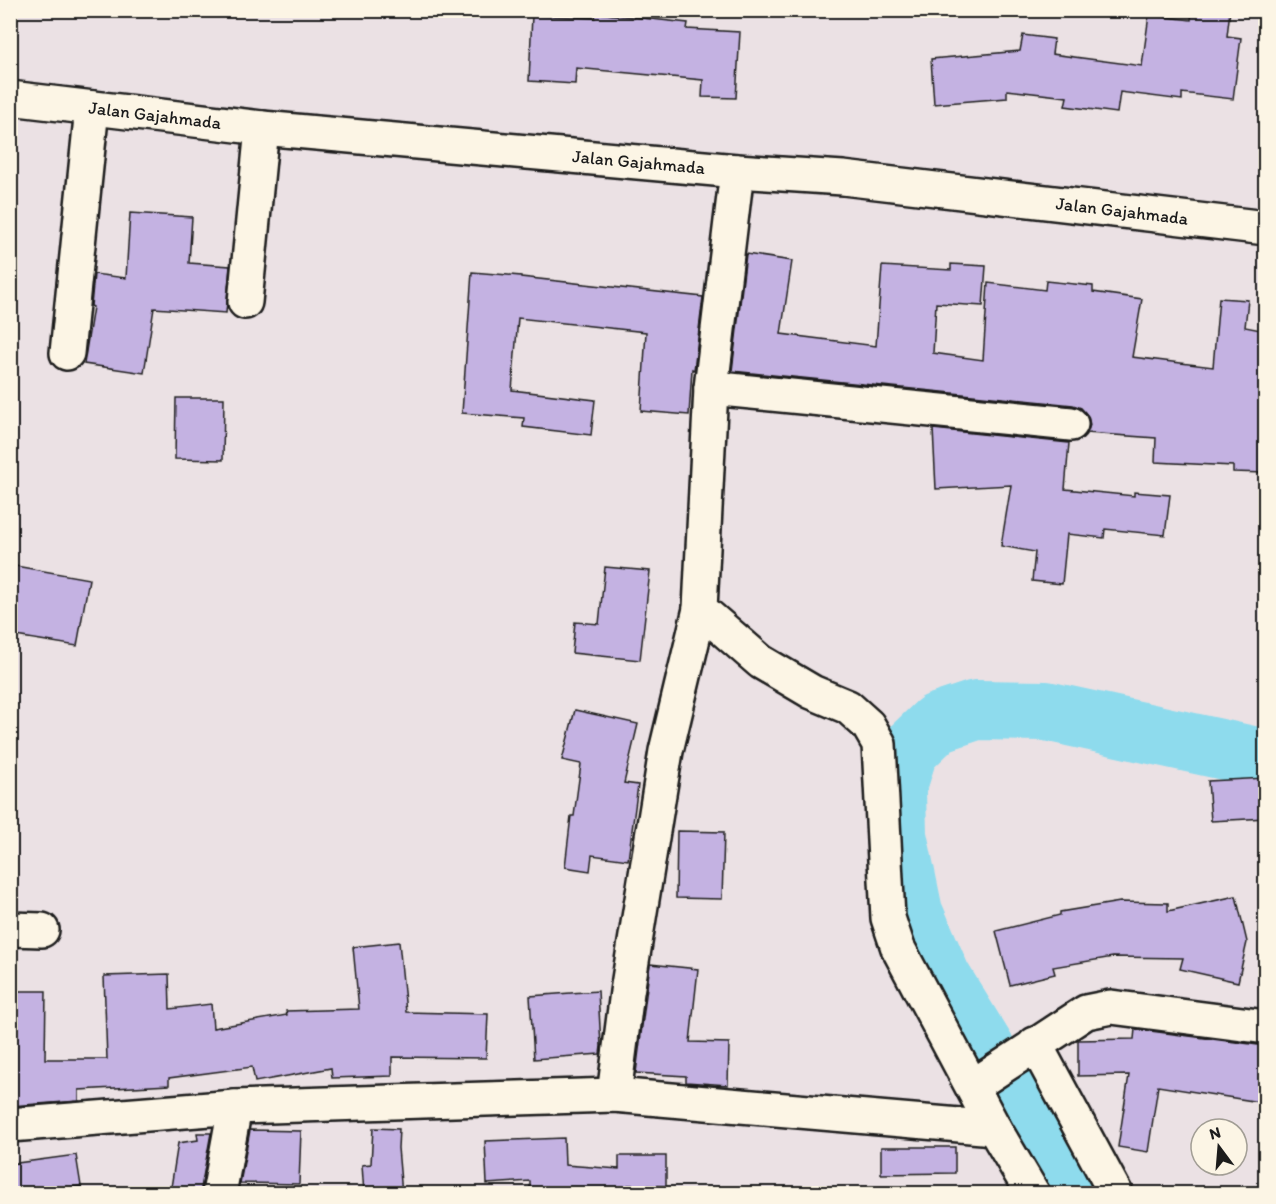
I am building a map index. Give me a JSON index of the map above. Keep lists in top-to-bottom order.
{
  "streets": {
    "street": ["Jalan Gajahmada"]
  },
  "north": "top"
}
